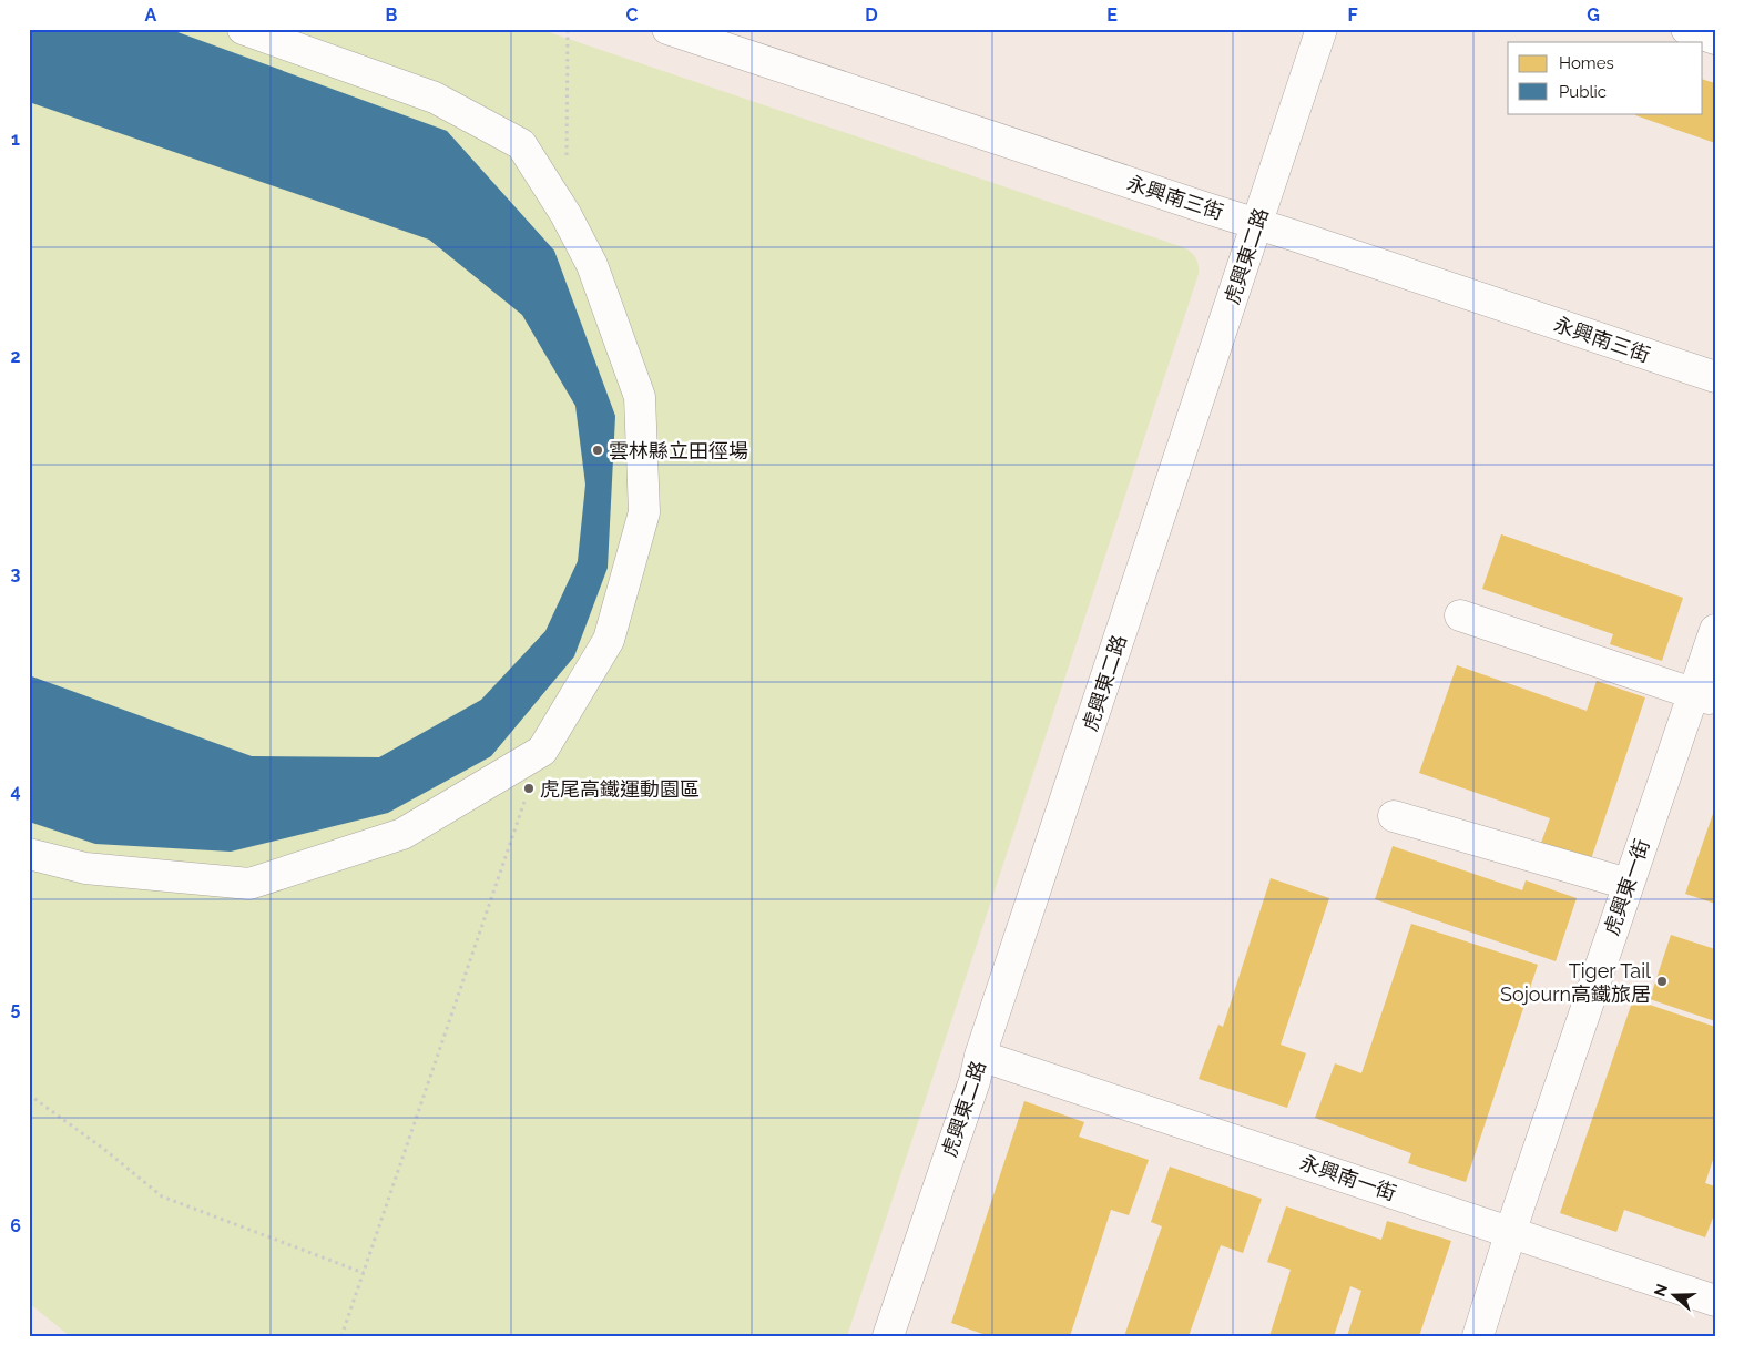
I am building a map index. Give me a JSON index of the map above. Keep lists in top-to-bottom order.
{
  "streets": {
    "street": [
      "永興南三街",
      "虎興東二路",
      "虎興東一街",
      "永興南一街"
    ]
  },
  "crossings": [
    ["永興南三街", "虎興東二路"],
    ["虎興東二路", "永興南一街"],
    ["虎興東一街", "永興南一街"]
  ],
  "places": ["雲林縣立田徑場", "虎尾高鐵運動園區", "Tiger Tail Sojourn高鐵旅居"],
  "legend": ["Homes", "Public"],
  "north": "left",
  "grid": {
    "columns": [
      "A",
      "B",
      "C",
      "D",
      "E",
      "F",
      "G"
    ],
    "rows": [
      "1",
      "2",
      "3",
      "4",
      "5",
      "6"
    ]
  }
}
